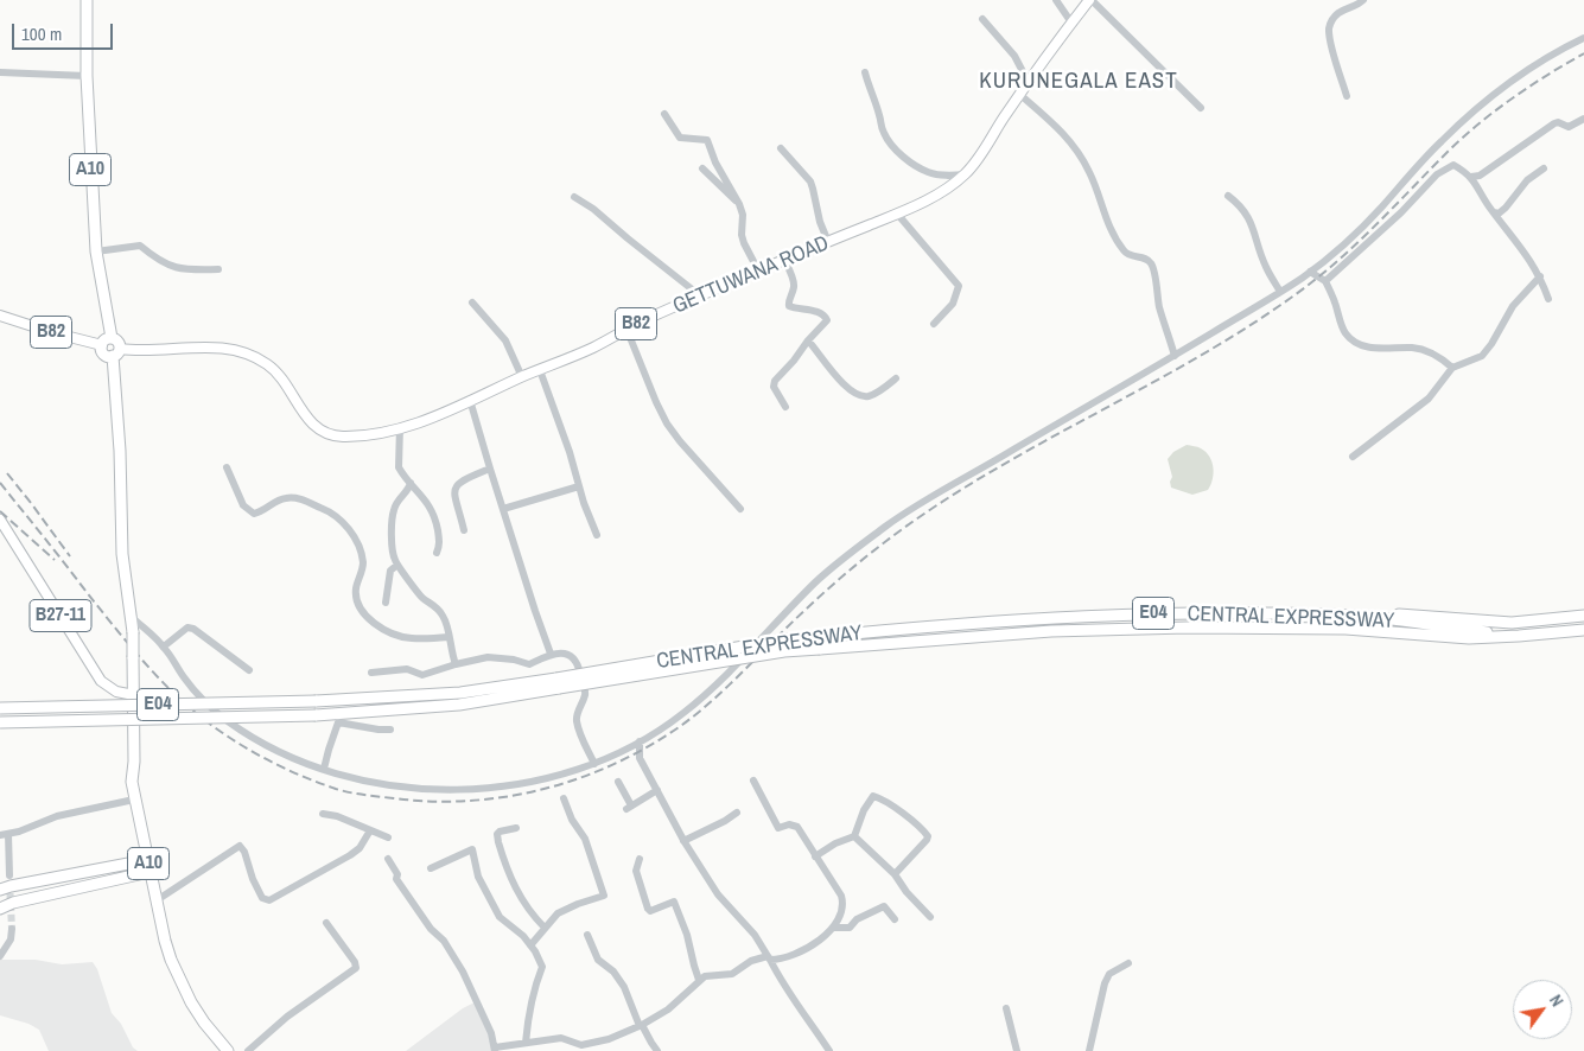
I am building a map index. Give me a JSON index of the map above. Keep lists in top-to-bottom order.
{
  "streets": {
    "highway": ["A10", "E04", "CENTRAL EXPRESSWAY"],
    "main road": ["GETTUWANA ROAD", "B82", "B27-11"]
  },
  "crossings": [
    ["A10", "GETTUWANA ROAD"],
    ["A10", "B82"],
    ["A10", "B27-11"]
  ],
  "districts": ["KURUNEGALA EAST"],
  "scale_bar": "100 m",
  "north": "top right"
}
